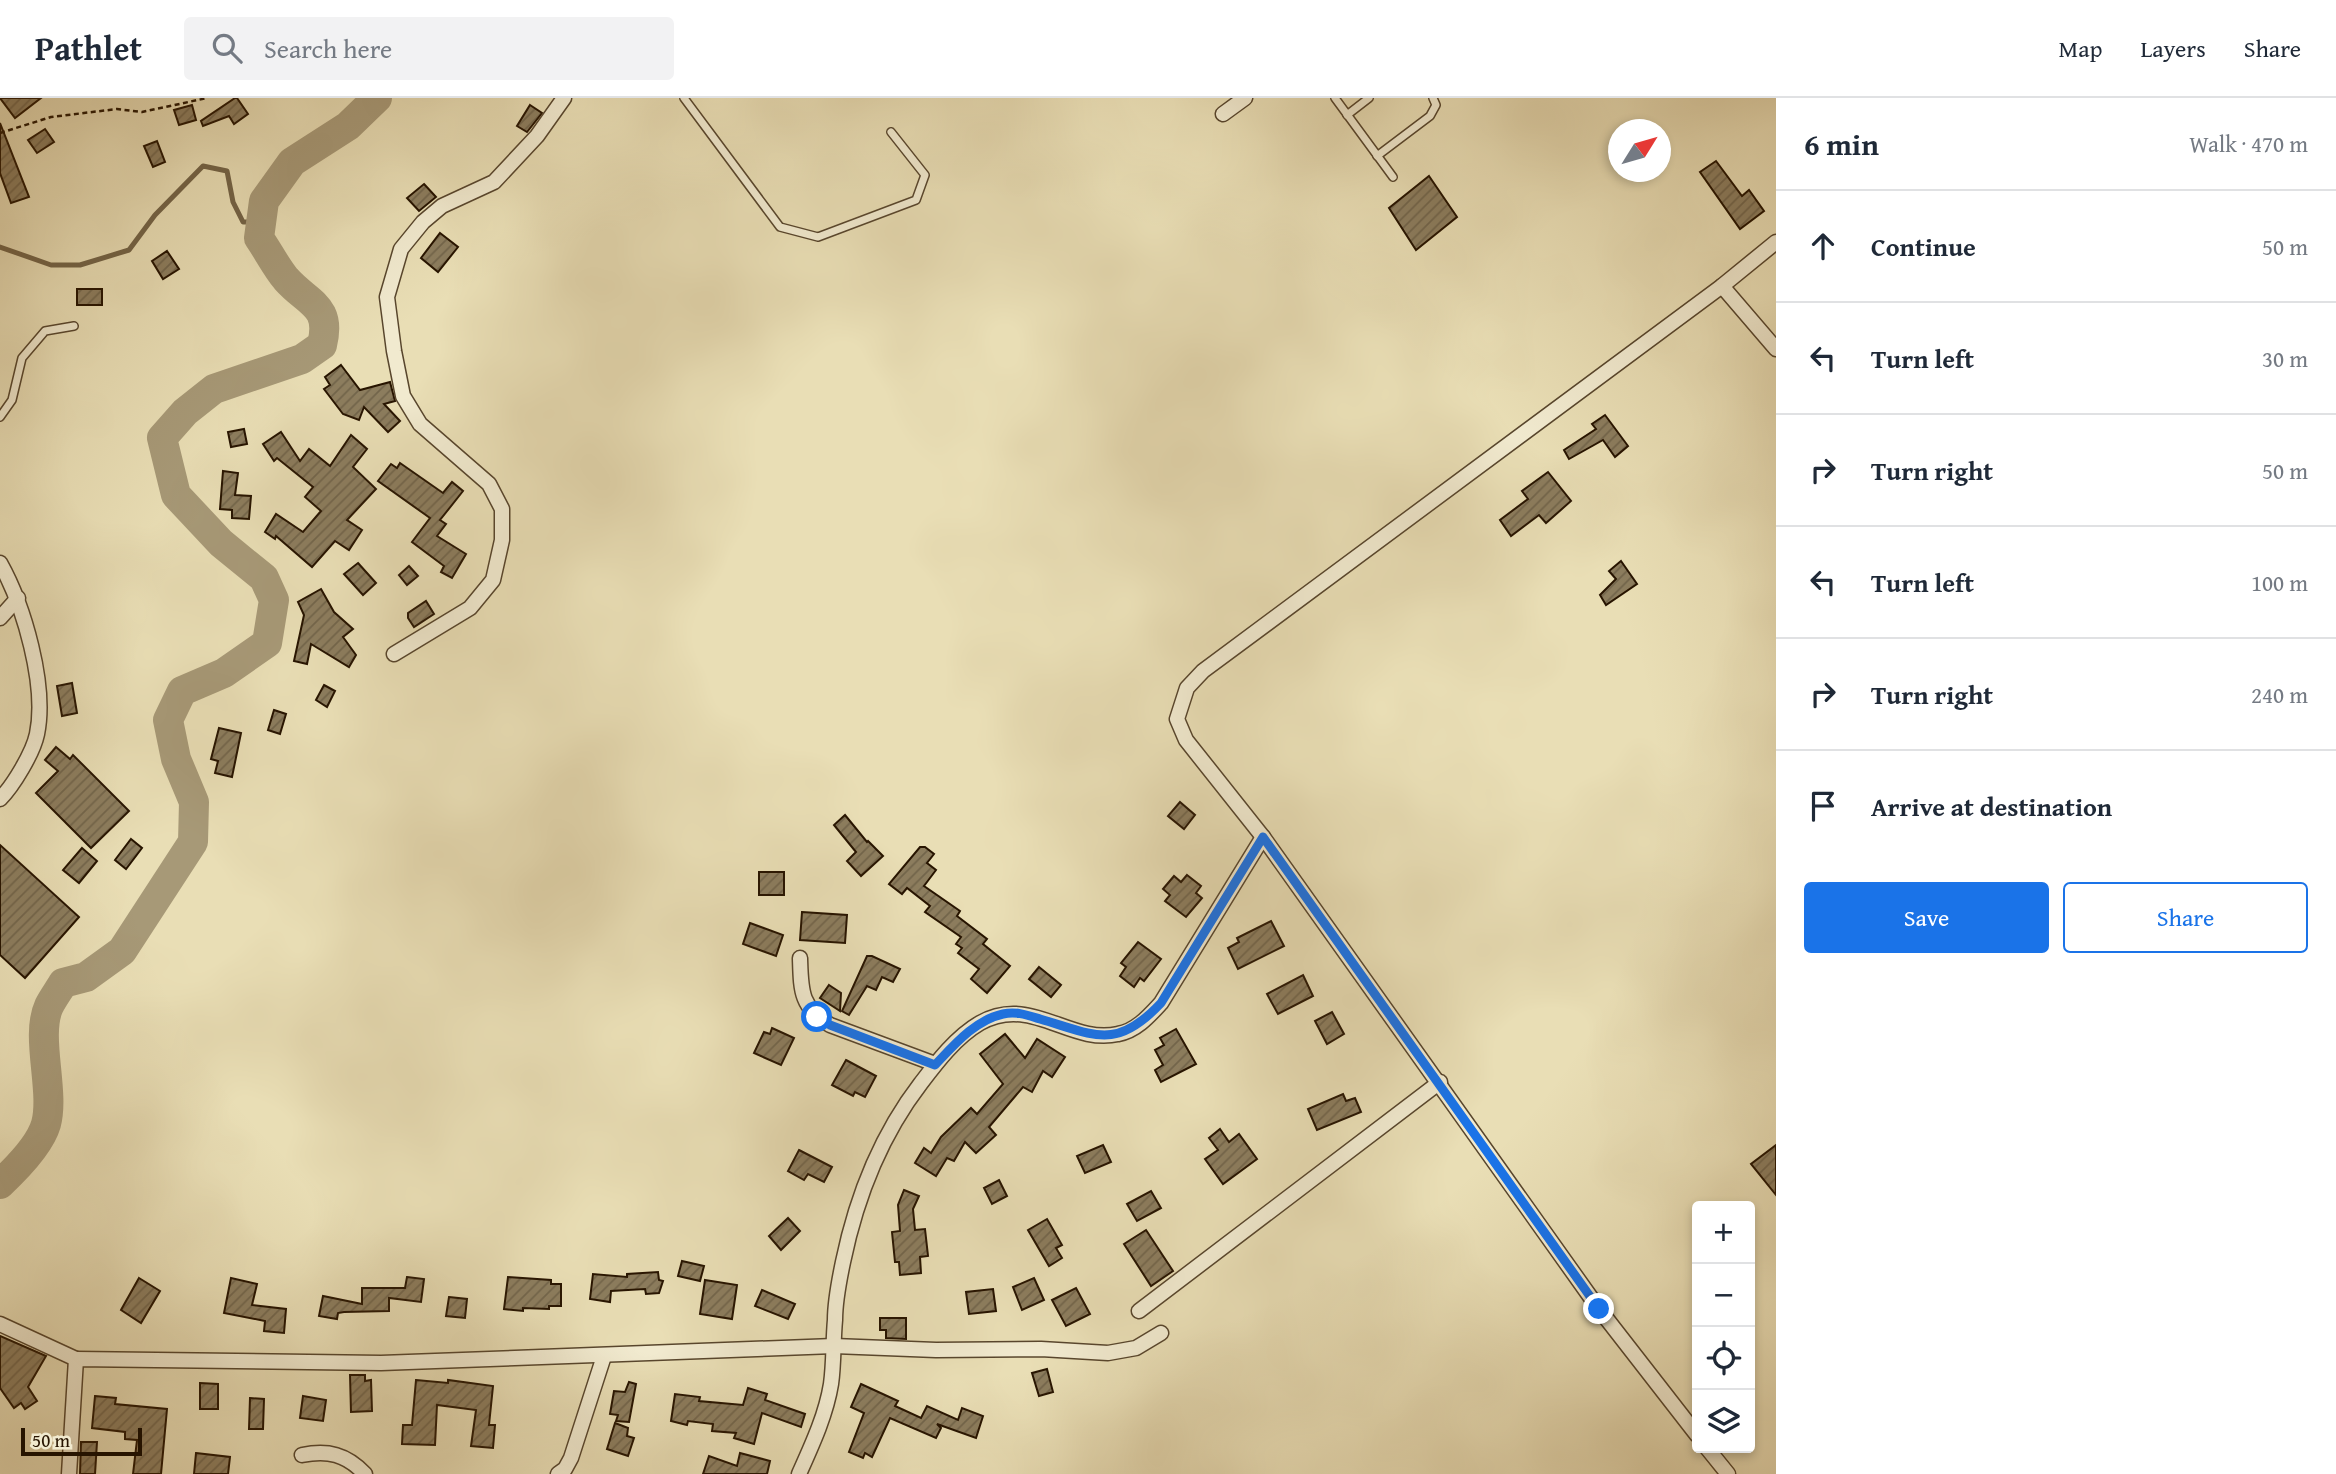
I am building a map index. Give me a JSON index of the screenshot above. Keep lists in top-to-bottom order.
{
  "scale_bar": "50 m",
  "north": "top right",
  "page": {
    "header": "Pathlet",
    "search": "Search here",
    "nav": ["Map", "Layers", "Share"],
    "heading": ["6 min", "Walk · 470 m"],
    "list": [
      ["Continue", "50 m"],
      ["Turn left", "30 m"],
      ["Turn right", "50 m"],
      ["Turn left", "100 m"],
      ["Turn right", "240 m"],
      "Arrive at destination"
    ],
    "buttons": ["Save", "Share"],
    "map_buttons": ["+", "−"],
    "scale": "50 m"
  }
}
